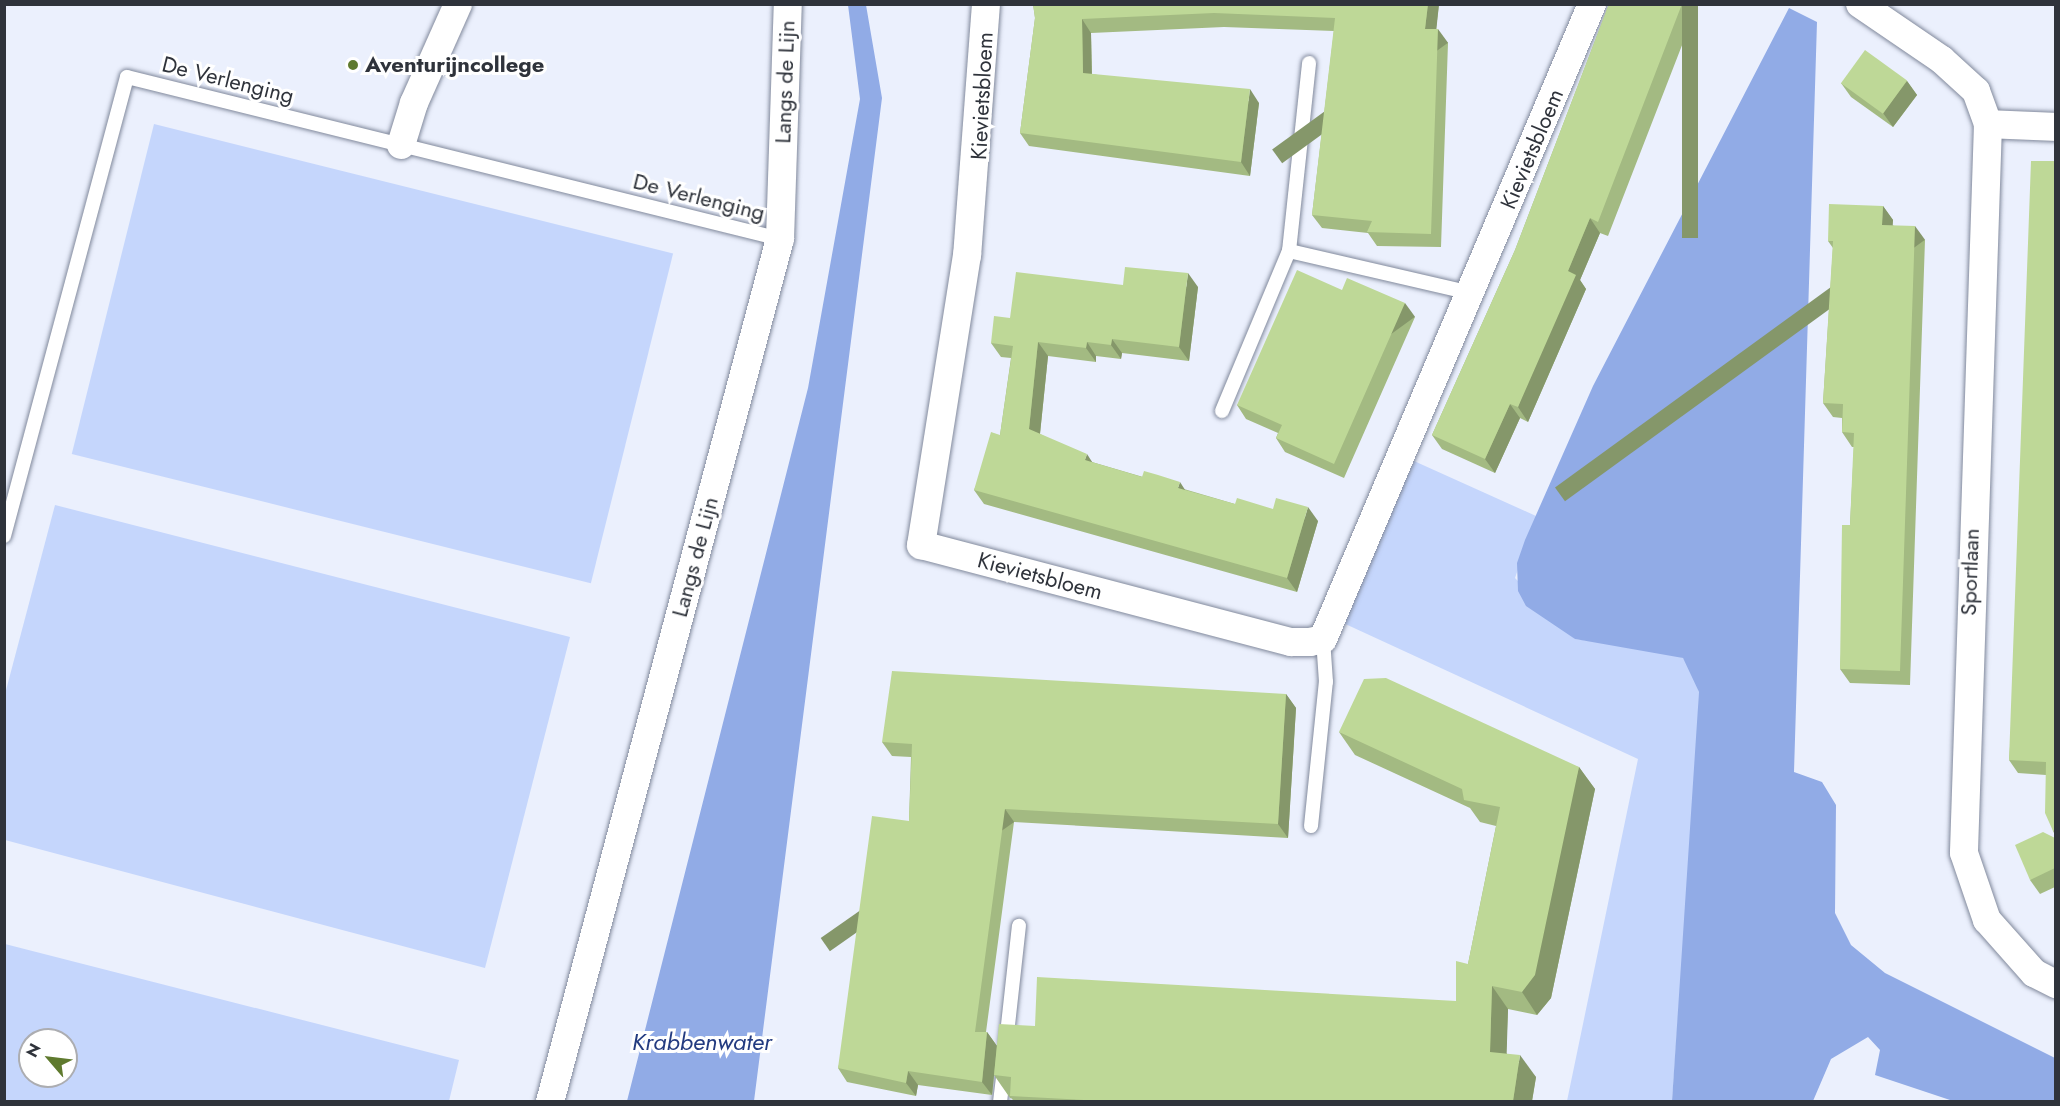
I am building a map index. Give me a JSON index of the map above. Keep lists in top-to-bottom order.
{
  "streets": {
    "street": ["Langs de Lijn", "Kievietsbloem", "Sportlaan"],
    "lane": ["De Verlenging"]
  },
  "crossings": [
    ["De Verlenging", "Langs de Lijn"]
  ],
  "water": ["Krabbenwater"],
  "places": ["Aventurijncollege"],
  "north": "top left"
}
